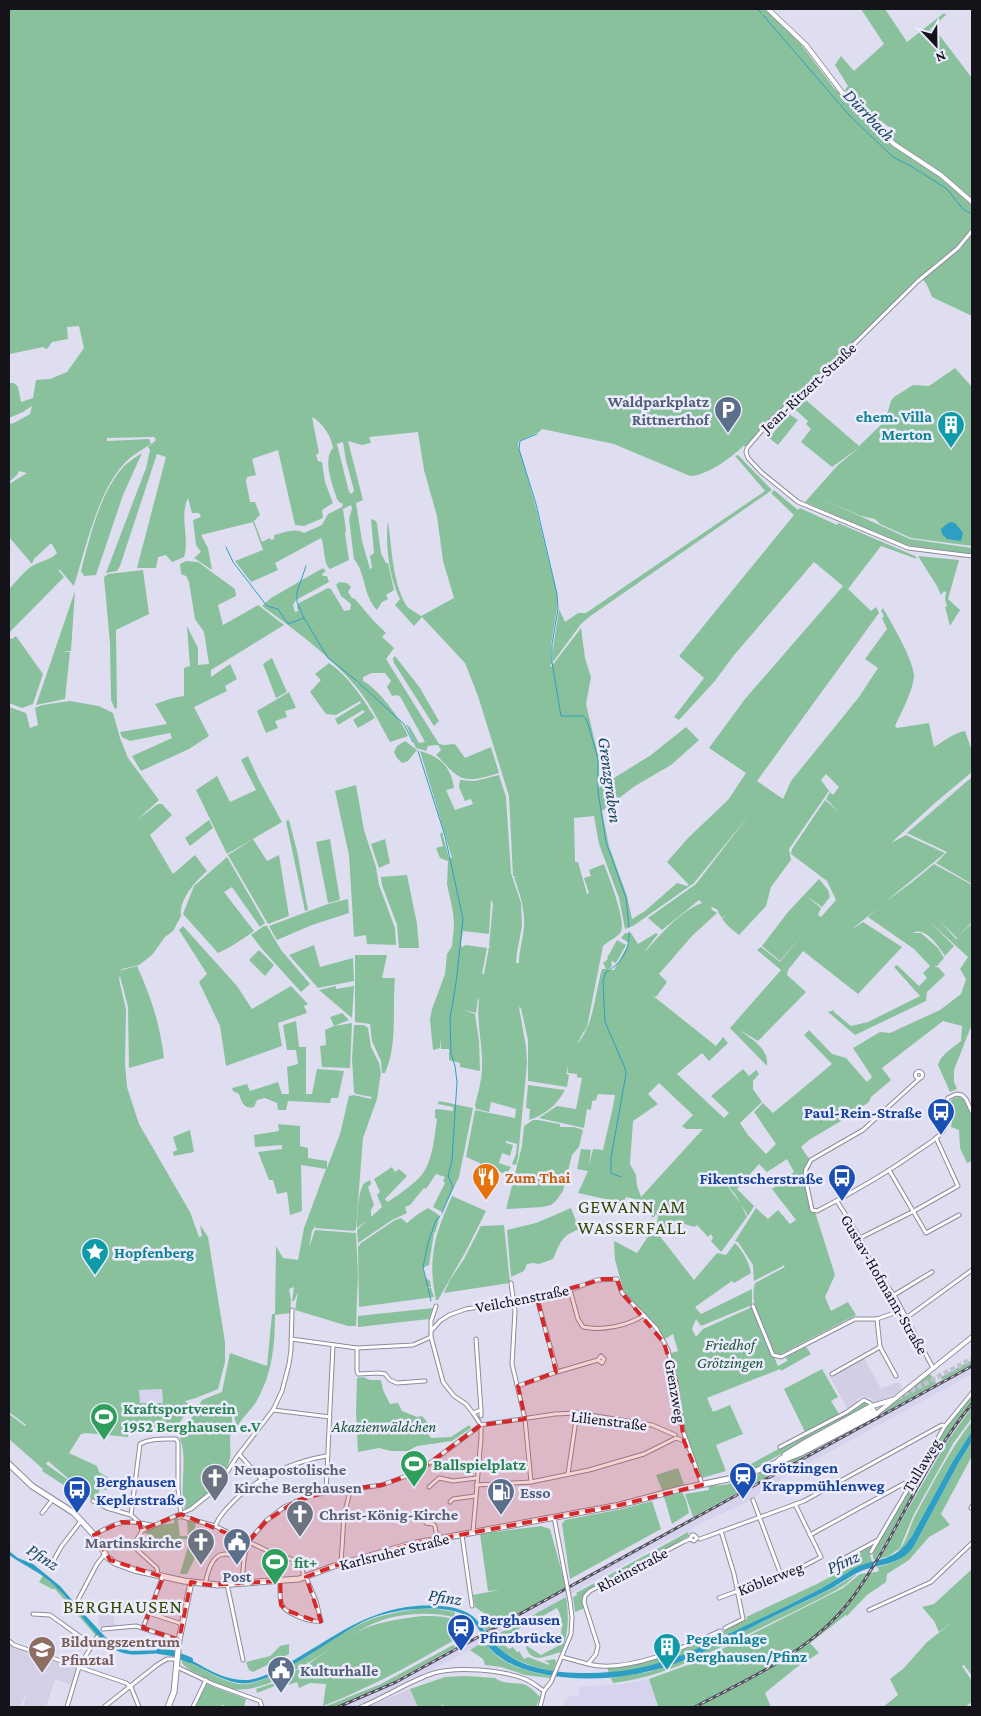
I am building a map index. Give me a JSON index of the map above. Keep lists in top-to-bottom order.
{
  "streets": {
    "main road": ["Karlsruher Straße"],
    "street": [
      "Jean-Ritzert-Straße",
      "Gustav-Hofmann-Straße",
      "Veilchenstraße",
      "Grenzweg",
      "Lilienstraße",
      "Tullaweg",
      "Rheinstraße",
      "Köblerweg"
    ]
  },
  "crossings": [
    ["Veilchenstraße", "Grenzweg"],
    ["Grenzweg", "Lilienstraße"],
    ["Grenzweg", "Karlsruher Straße"]
  ],
  "districts": ["GEWANN AM WASSERFALL", "BERGHAUSEN"],
  "water": ["Dürrbach", "Grenzgraben", "Pfinz"],
  "parks": ["Friedhof Grötzingen", "Akazienwäldchen"],
  "places": {
    "parking": ["Waldparkplatz Rittnerthof"],
    "building": ["ehem. Villa Merton", "Pegelanlage Berghausen/Pfinz"],
    "bus stop": ["Paul-Rein-Straße", "Fikentscherstraße", "Berghausen Keplerstraße"],
    "restaurant": ["Zum Thai"],
    "place": ["Hopfenberg"],
    "sports": ["Kraftsportverein 1952 Berghausen e.V", "Ballspielplatz", "fit+"],
    "station": ["Grötzingen Krappmühlenweg", "Berghausen Pfinzbrücke"],
    "church": ["Neuapostolische Kirche Berghausen", "Christ-König-Kirche", "Martinskirche"],
    "fuel station": ["Esso"],
    "public building": ["Post", "Kulturhalle"],
    "school or university": ["Bildungszentrum Pfinztal"]
  },
  "north": "bottom"
}
